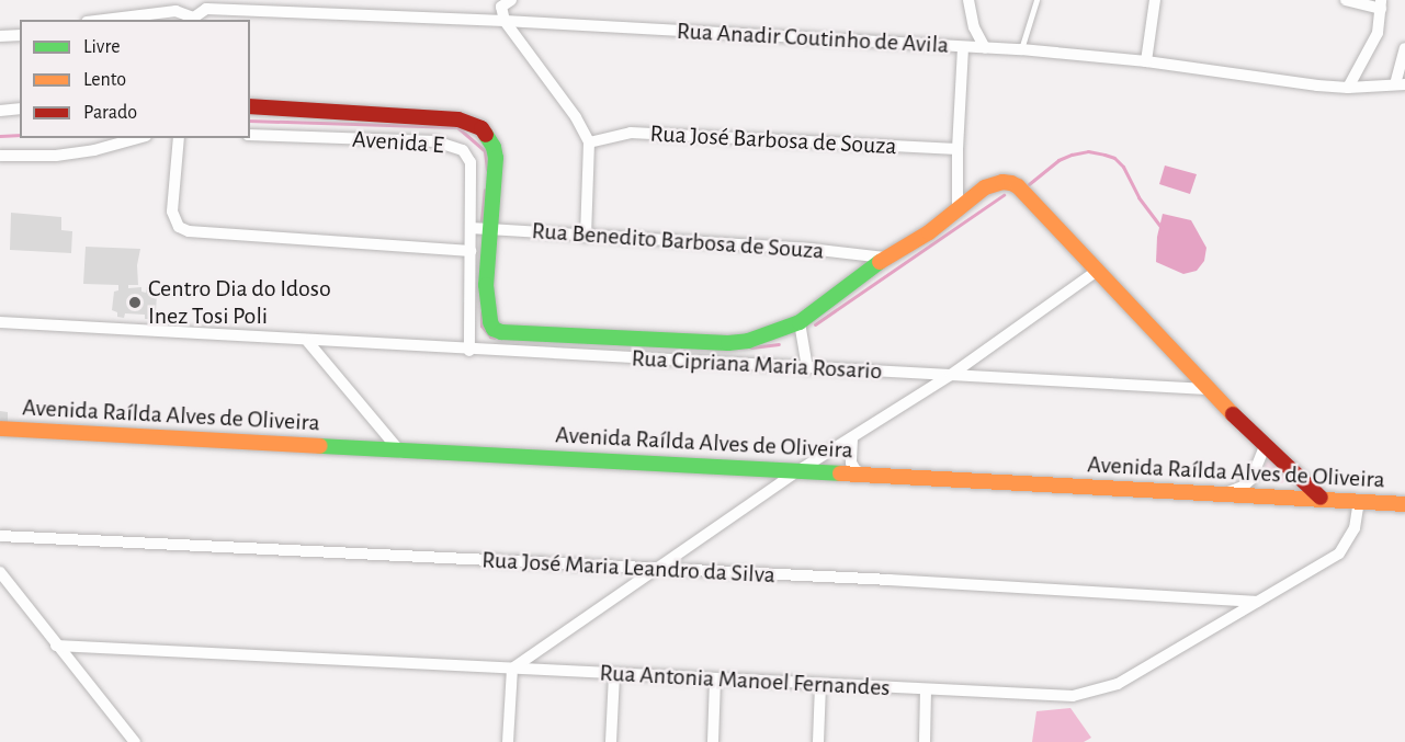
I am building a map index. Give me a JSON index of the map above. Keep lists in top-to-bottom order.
{
  "streets": {
    "street": [
      "Rua Anadir Coutinho de Avila",
      "Rua José Barbosa de Souza",
      "Avenida E",
      "Rua Benedito Barbosa de Souza",
      "Rua Cipriana Maria Rosario",
      "Avenida Raílda Alves de Oliveira",
      "Rua José Maria Leandro da Silva",
      "Rua Antonia Manoel Fernandes"
    ]
  },
  "crossings": [
    ["Avenida E", "Rua Benedito Barbosa de Souza"],
    ["Avenida E", "Rua Cipriana Maria Rosario"],
    ["Avenida Raílda Alves de Oliveira", "Rua Antonia Manoel Fernandes"],
    ["Rua José Maria Leandro da Silva", "Rua Antonia Manoel Fernandes"]
  ],
  "places": ["Centro Dia do Idoso Inez Tosi Poli"],
  "legend": ["Livre", "Lento", "Parado"]
}
